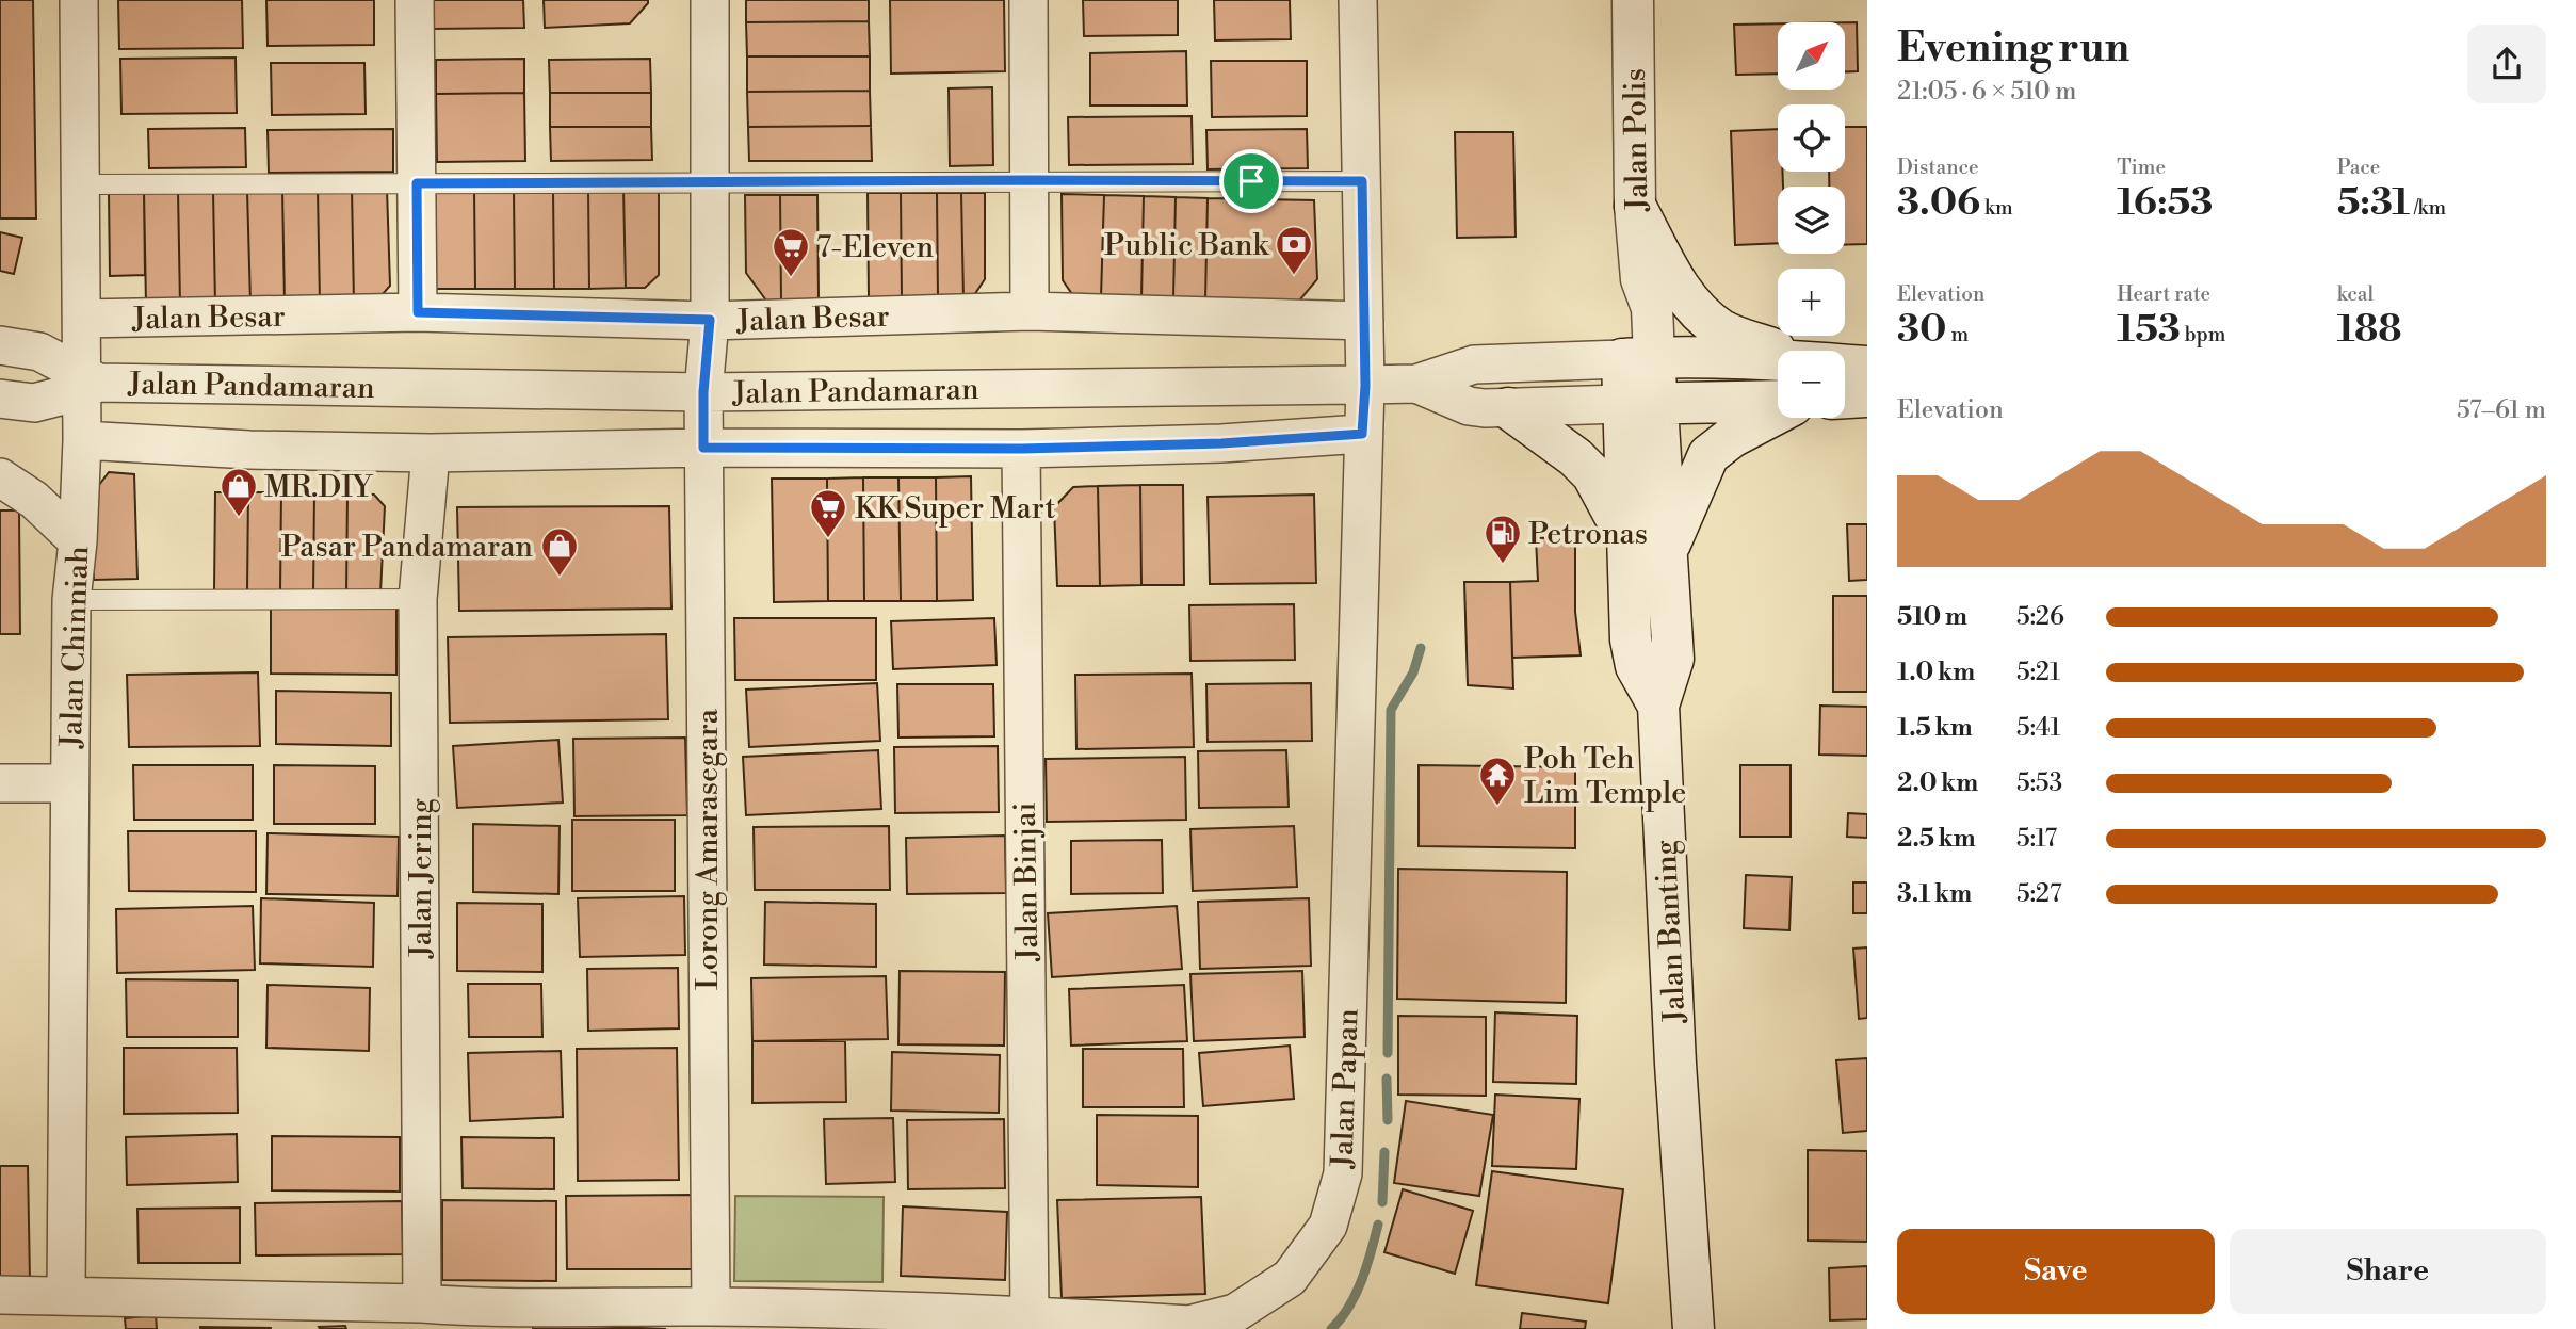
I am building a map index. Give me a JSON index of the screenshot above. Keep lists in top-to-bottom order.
{
  "streets": {
    "main road": ["Jalan Polis", "Jalan Banting"],
    "street": [
      "Jalan Besar",
      "Jalan Pandamaran",
      "Jalan Chinniah",
      "Lorong Amarasegara",
      "Jalan Jering",
      "Jalan Binjai",
      "Jalan Papan"
    ]
  },
  "crossings": [
    ["Jalan Polis", "Jalan Pandamaran"],
    ["Jalan Polis", "Jalan Banting"],
    ["Jalan Besar", "Jalan Chinniah"],
    ["Jalan Besar", "Lorong Amarasegara"],
    ["Jalan Besar", "Jalan Papan"],
    ["Jalan Pandamaran", "Jalan Chinniah"],
    ["Jalan Pandamaran", "Lorong Amarasegara"],
    ["Jalan Pandamaran", "Jalan Banting"],
    ["Jalan Pandamaran", "Jalan Papan"],
    ["Jalan Chinniah", "Jalan Papan"],
    ["Lorong Amarasegara", "Jalan Papan"],
    ["Jalan Jering", "Jalan Papan"],
    ["Jalan Binjai", "Jalan Papan"]
  ],
  "places": {
    "bank": ["Public Bank"],
    "supermarket": ["7-Eleven", "KK Super Mart"],
    "shop": ["MR.DIY", "Pasar Pandamaran"],
    "fuel station": ["Petronas"],
    "temple": ["Poh Teh Lim Temple"]
  },
  "north": "top right",
  "page": {
    "heading": ["Evening run", "21:05 · 6 × 510 m"],
    "map_buttons": ["+", "−"],
    "stats": [
      ["Distance", "3.06 km"],
      ["Time", "16:53"],
      ["Pace", "5:31 /km"],
      ["Elevation", "30 m"],
      ["Heart rate", "153 bpm"],
      ["kcal", "188"]
    ],
    "chart": ["Elevation", "57–61 m"],
    "list": [
      {
        "name": "510 m",
        "note": "5:26"
      },
      {
        "name": "1.0 km",
        "note": "5:21"
      },
      {
        "name": "1.5 km",
        "note": "5:41"
      },
      {
        "name": "2.0 km",
        "note": "5:53"
      },
      {
        "name": "2.5 km",
        "note": "5:17"
      },
      {
        "name": "3.1 km",
        "note": "5:27"
      }
    ],
    "buttons": ["Save", "Share"]
  }
}
